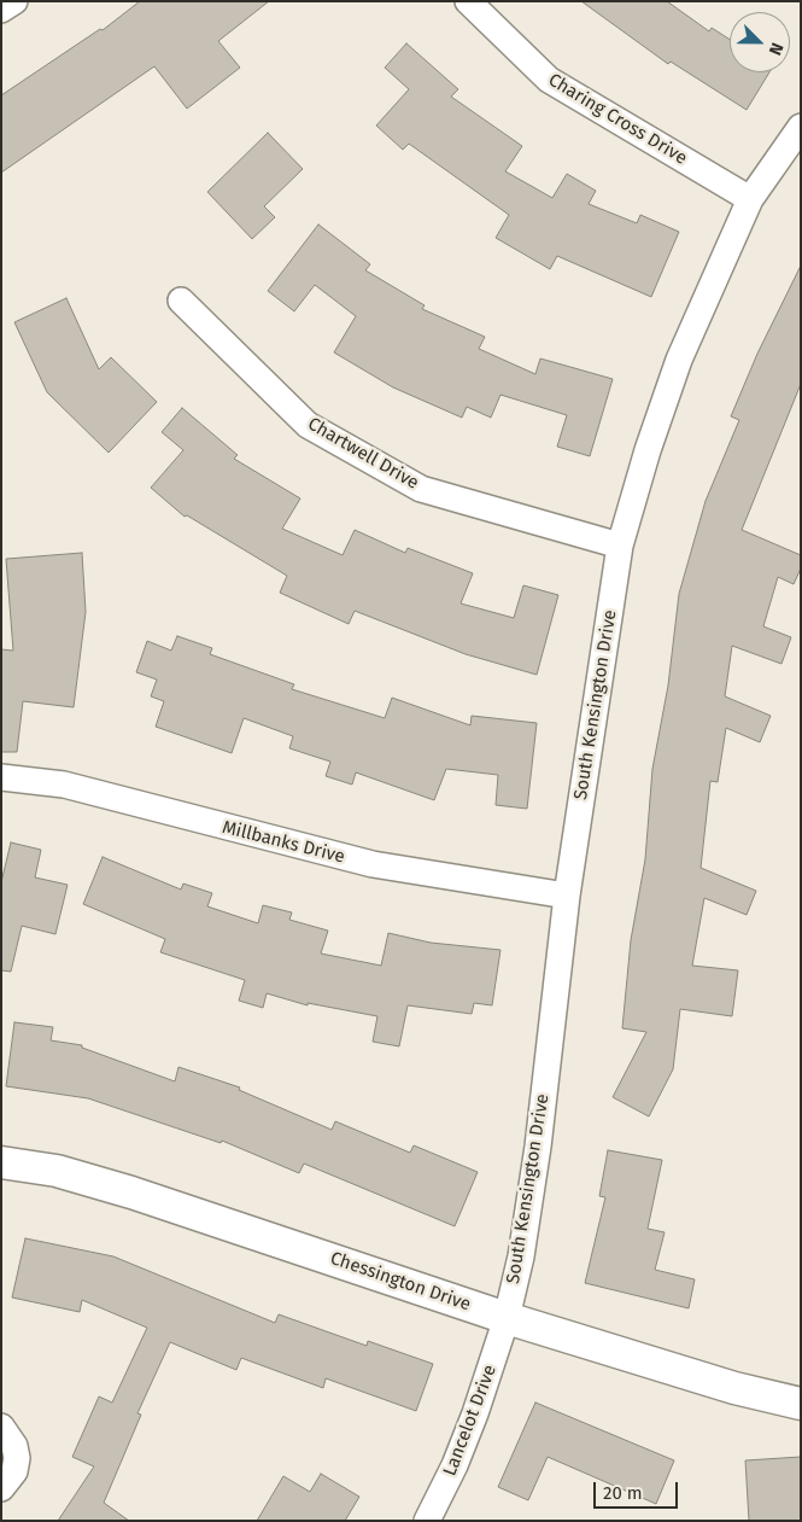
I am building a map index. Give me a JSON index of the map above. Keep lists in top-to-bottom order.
{
  "streets": {
    "street": [
      "Charing Cross Drive",
      "Chartwell Drive",
      "South Kensington Drive",
      "Millbanks Drive",
      "Chessington Drive",
      "Lancelot Drive"
    ]
  },
  "crossings": [
    ["Charing Cross Drive", "South Kensington Drive"],
    ["Chartwell Drive", "South Kensington Drive"],
    ["South Kensington Drive", "Millbanks Drive"],
    ["South Kensington Drive", "Chessington Drive"],
    ["South Kensington Drive", "Lancelot Drive"],
    ["Chessington Drive", "Lancelot Drive"]
  ],
  "scale_bar": "20 m",
  "north": "bottom right"
}
